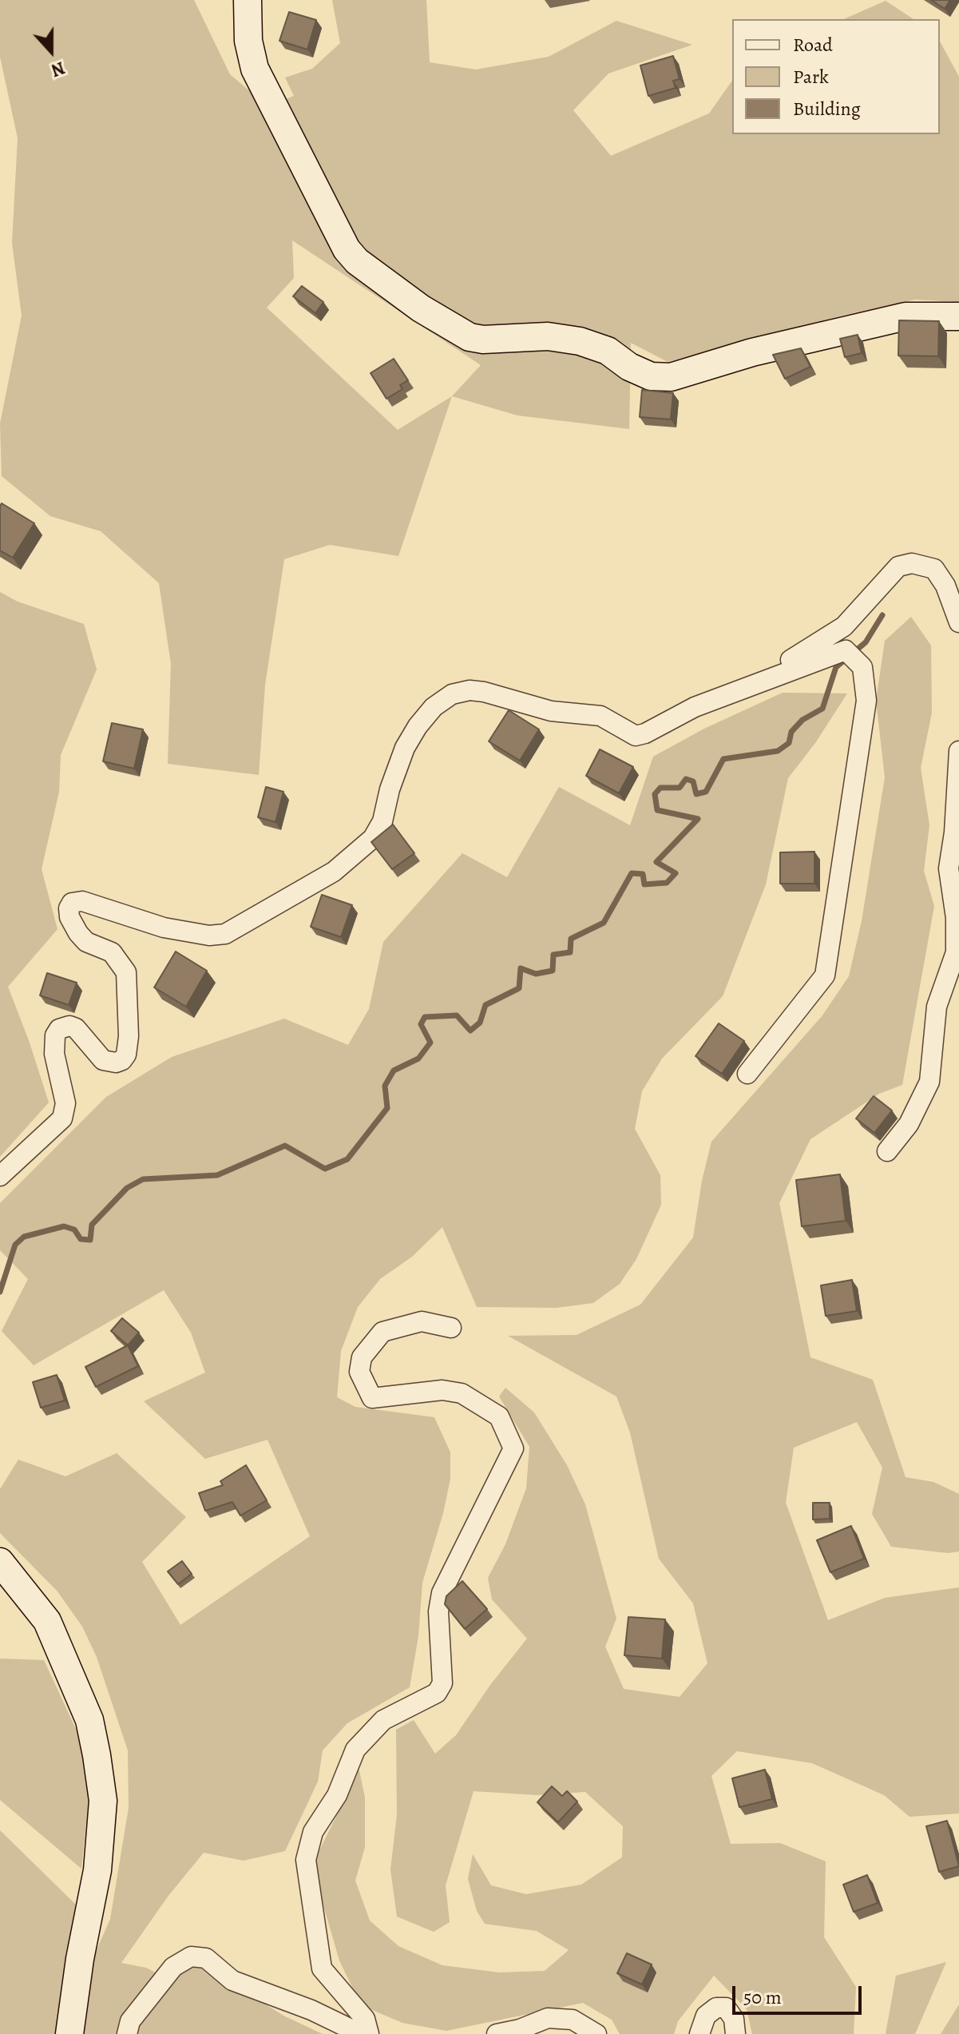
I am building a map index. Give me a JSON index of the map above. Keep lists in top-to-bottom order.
{
  "legend": ["Road", "Park", "Building"],
  "scale_bar": "50 m",
  "north": "bottom"
}
